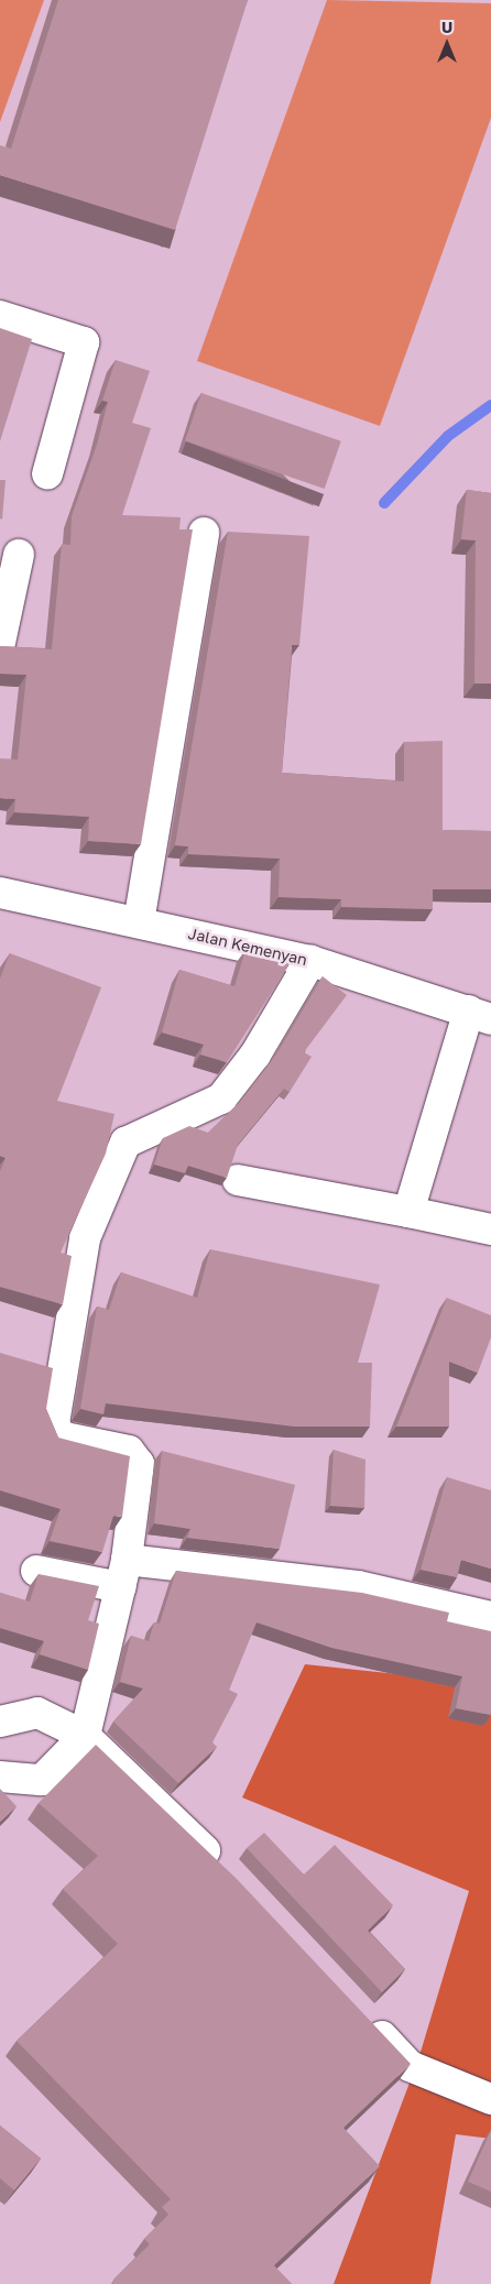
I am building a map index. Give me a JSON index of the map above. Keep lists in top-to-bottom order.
{
  "streets": {
    "street": ["Jalan Kemenyan"]
  },
  "north": "top"
}
